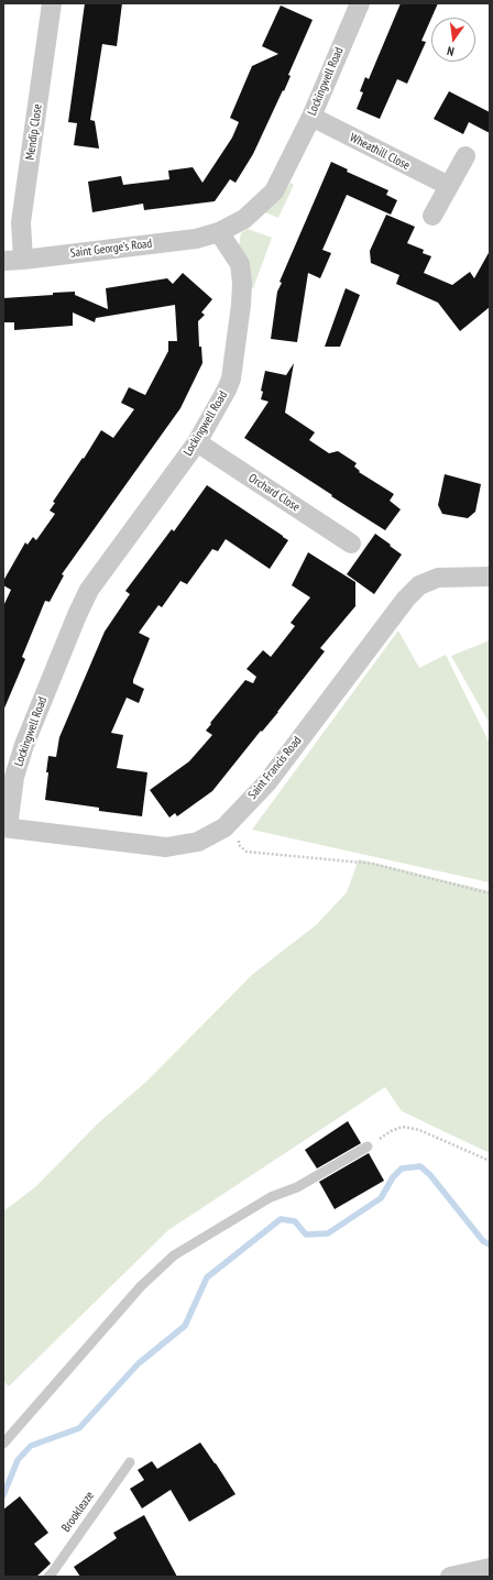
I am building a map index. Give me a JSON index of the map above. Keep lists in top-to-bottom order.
{
  "streets": {
    "street": [
      "Lockingwell Road",
      "Mendip Close",
      "Wheathill Close",
      "Saint George's Road",
      "Orchard Close",
      "Saint Francis Road"
    ],
    "lane": ["Brookleaze"]
  },
  "crossings": [
    ["Lockingwell Road", "Wheathill Close"],
    ["Lockingwell Road", "Saint George's Road"],
    ["Lockingwell Road", "Orchard Close"],
    ["Lockingwell Road", "Saint Francis Road"],
    ["Mendip Close", "Saint George's Road"]
  ],
  "north": "bottom"
}
